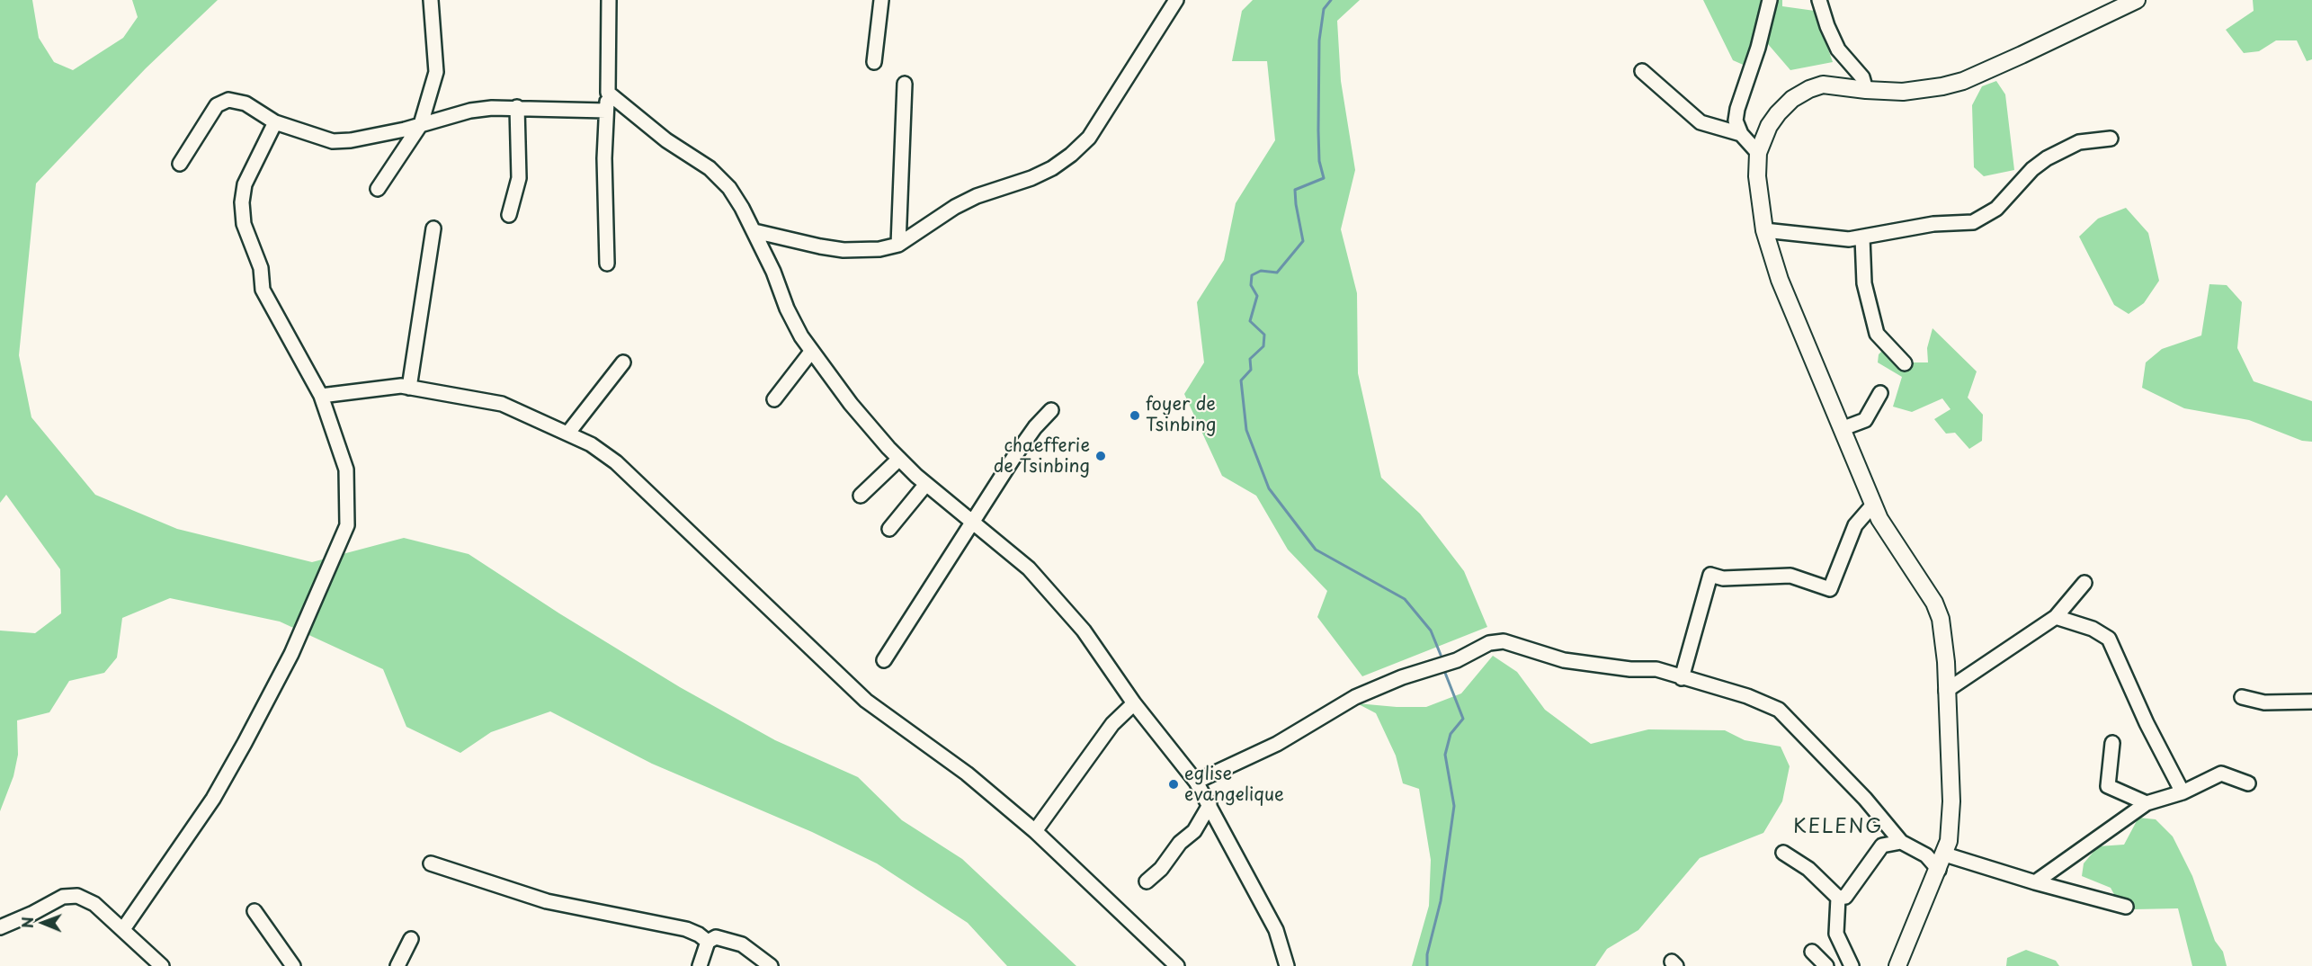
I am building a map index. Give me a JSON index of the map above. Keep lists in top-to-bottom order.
{
  "districts": ["KELENG"],
  "places": ["foyer de Tsinbing", "chaefferie de Tsinbing", "eglise evangelique"],
  "north": "left"
}
